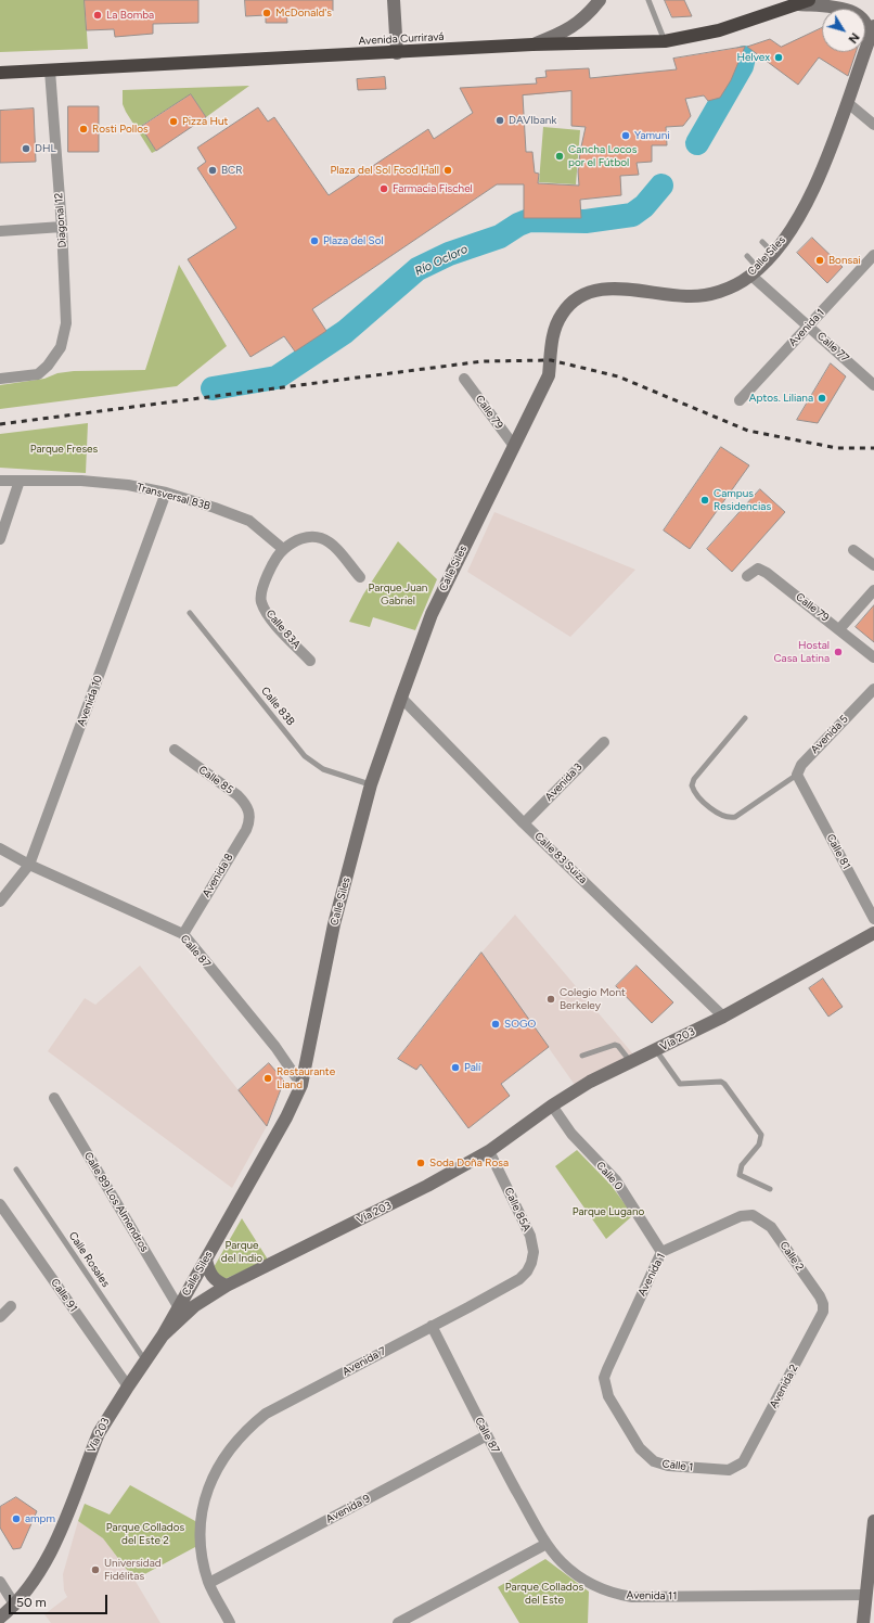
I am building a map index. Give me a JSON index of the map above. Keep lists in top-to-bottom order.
{
  "streets": {
    "highway": ["Avenida Curriravá"],
    "street": [
      "Diagonal 12",
      "Calle Siles",
      "Avenida 1",
      "Calle 77",
      "Calle 79",
      "Transversal 83B",
      "Calle 83A",
      "Avenida 10",
      "Avenida 5",
      "Calle 85",
      "Avenida 3",
      "Calle 81",
      "Calle 83 Suiza",
      "Avenida 8",
      "Calle 87",
      "Vía 203",
      "Calle 0",
      "Calle 89 Los Almendros",
      "Calle 85A",
      "Calle 2",
      "Calle 91",
      "Avenida 7",
      "Avenida 2",
      "Calle 1",
      "Avenida 9",
      "Avenida 11"
    ],
    "lane": ["Calle 83B", "Calle Rosales"]
  },
  "crossings": [
    ["Avenida Curriravá", "Diagonal 12"],
    ["Calle Siles", "Calle 77"],
    ["Calle Siles", "Calle 79"],
    ["Calle Siles", "Calle 83B"],
    ["Calle Siles", "Calle 83 Suiza"],
    ["Calle Siles", "Calle 87"],
    ["Calle Siles", "Vía 203"],
    ["Calle Siles", "Calle 89 Los Almendros"],
    ["Avenida 1", "Calle 77"],
    ["Avenida 1", "Calle 0"],
    ["Avenida 1", "Calle 2"],
    ["Avenida 1", "Calle 1"],
    ["Transversal 83B", "Calle 83A"],
    ["Transversal 83B", "Avenida 10"],
    ["Avenida 10", "Calle 87"],
    ["Avenida 5", "Calle 81"],
    ["Calle 85", "Avenida 8"],
    ["Avenida 3", "Calle 83 Suiza"],
    ["Calle 83 Suiza", "Vía 203"],
    ["Avenida 8", "Calle 87"],
    ["Calle 87", "Avenida 7"],
    ["Calle 87", "Avenida 9"],
    ["Calle 87", "Avenida 11"],
    ["Vía 203", "Calle 0"],
    ["Vía 203", "Calle 85A"],
    ["Vía 203", "Calle Rosales"],
    ["Vía 203", "Calle 91"],
    ["Calle 85A", "Avenida 7"],
    ["Calle 2", "Avenida 2"],
    ["Avenida 7", "Avenida 9"],
    ["Avenida 2", "Calle 1"]
  ],
  "water": ["Río Ocloro"],
  "parks": [
    "Parque Freses",
    "Parque Juan Gabriel",
    "Parque Lugano",
    "Parque del Indio",
    "Parque Collados del Este 2",
    "Parque Collados del Este"
  ],
  "places": [
    "McDonald's",
    "La Bomba",
    "Helvex",
    "DAVIbank",
    "Pizza Hut",
    "Rosti Pollos",
    "Yamuni",
    "DHL",
    "Cancha Locos por el Fútbol",
    "BCR",
    "Plaza del Sol Food Hall",
    "Farmacia Fischel",
    "Plaza del Sol",
    "Bonsai",
    "Aptos. Liliana",
    "Campus Residencias",
    "Hostal Casa Latina",
    "Colegio Mont Berkeley",
    "SOGO",
    "Palí",
    "Restaurante Liand",
    "Soda Doña Rosa",
    "ampm",
    "Universidad Fidélitas"
  ],
  "scale_bar": "50 m",
  "north": "bottom right"
}
